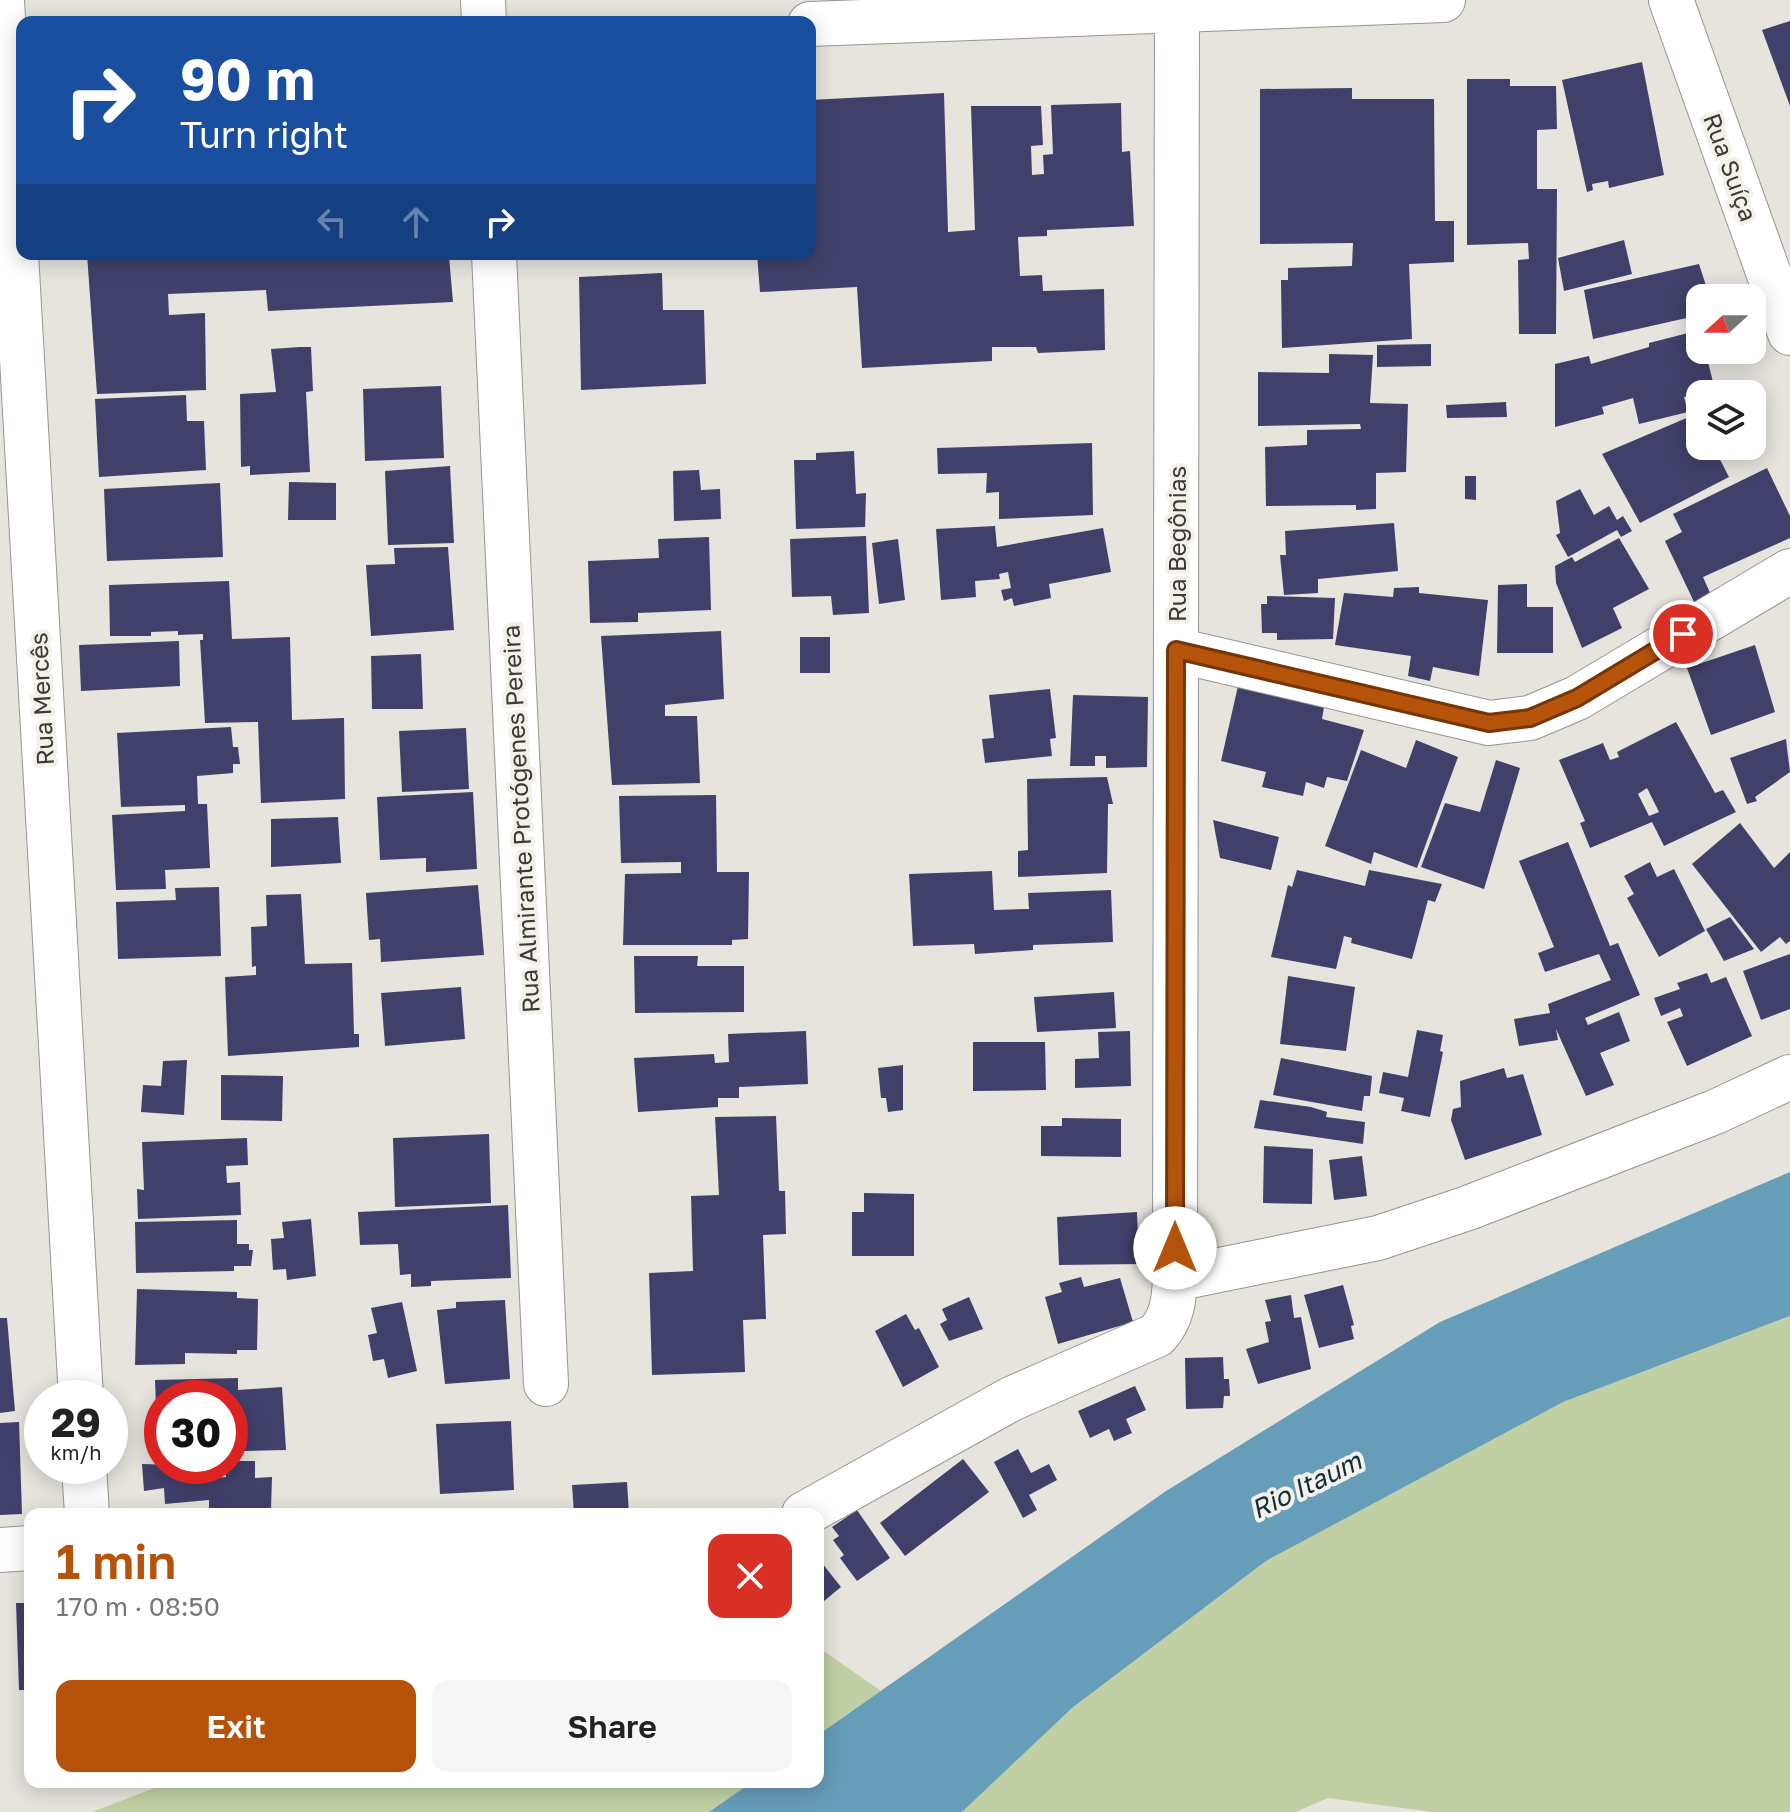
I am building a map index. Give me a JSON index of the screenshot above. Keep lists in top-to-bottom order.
{
  "streets": {
    "street": [
      "Rua Suíça",
      "Rua Begônias",
      "Rua Mercês",
      "Rua Almirante Protógenes Pereira"
    ]
  },
  "water": ["Rio Itaum"],
  "north": "left",
  "page": {
    "turn": ["90 m", "Turn right"],
    "speed": "29 km/h",
    "limit": "30",
    "heading": ["1 min", "170 m · 08:50"],
    "buttons": ["Exit", "Share"]
  }
}
